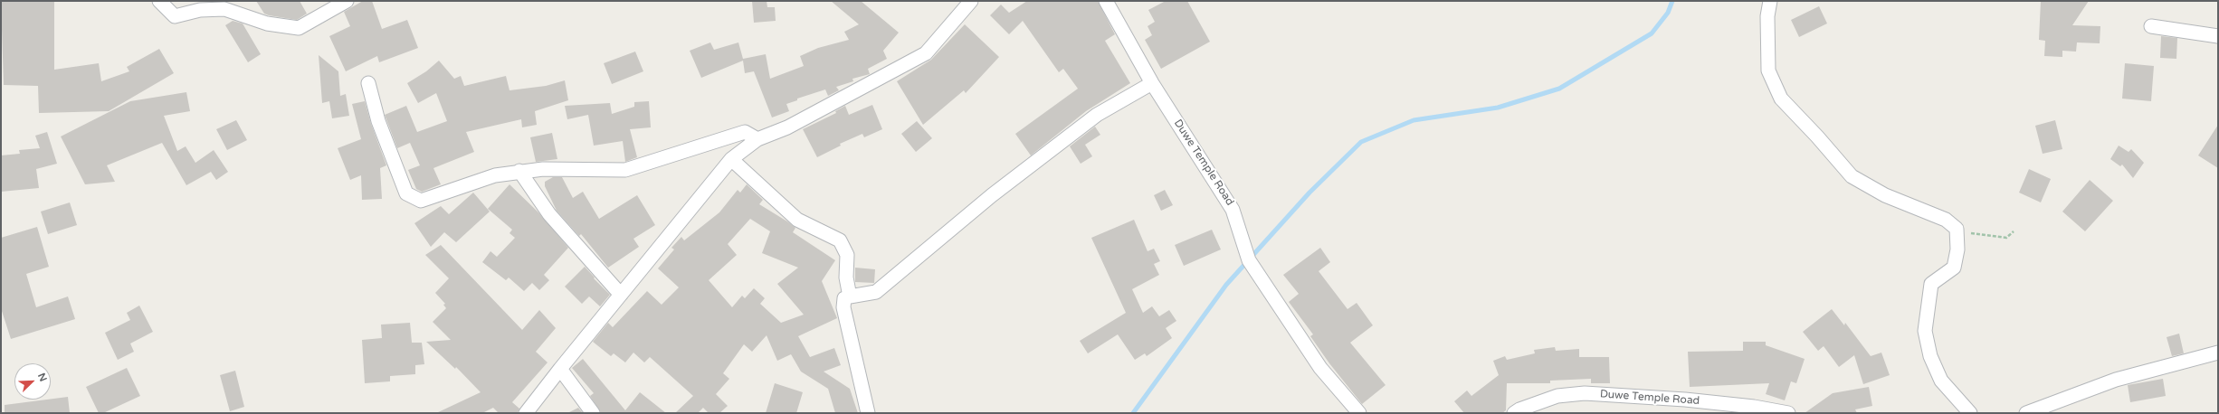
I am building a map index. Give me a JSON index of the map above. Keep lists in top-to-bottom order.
{
  "streets": {
    "street": ["Duwe Temple Road"]
  },
  "north": "top right"
}
